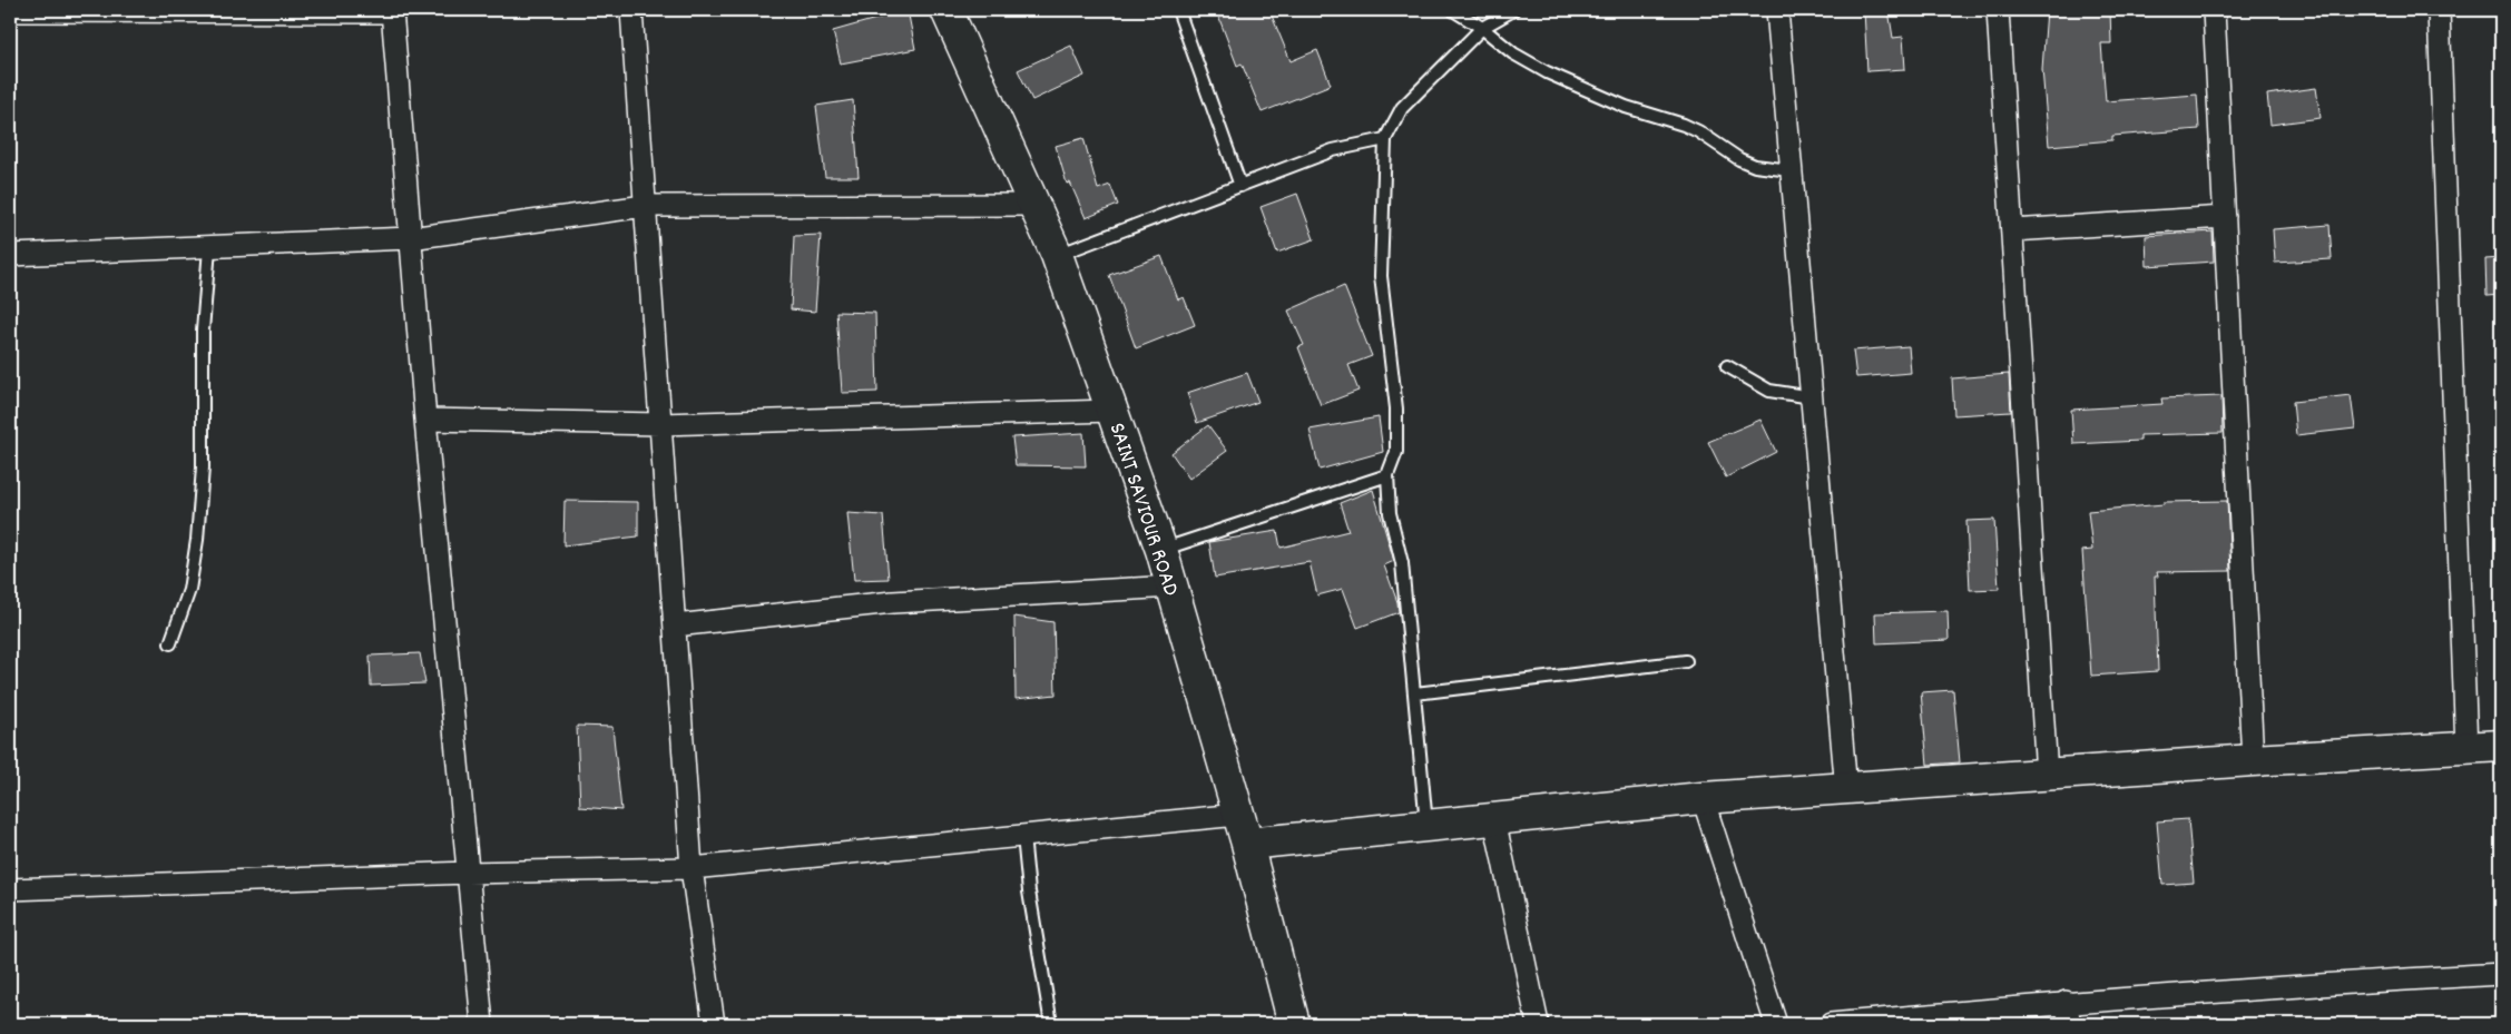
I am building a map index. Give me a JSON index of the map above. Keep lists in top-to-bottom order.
{
  "streets": {
    "street": ["SAINT SAVIOUR ROAD"]
  }
}
